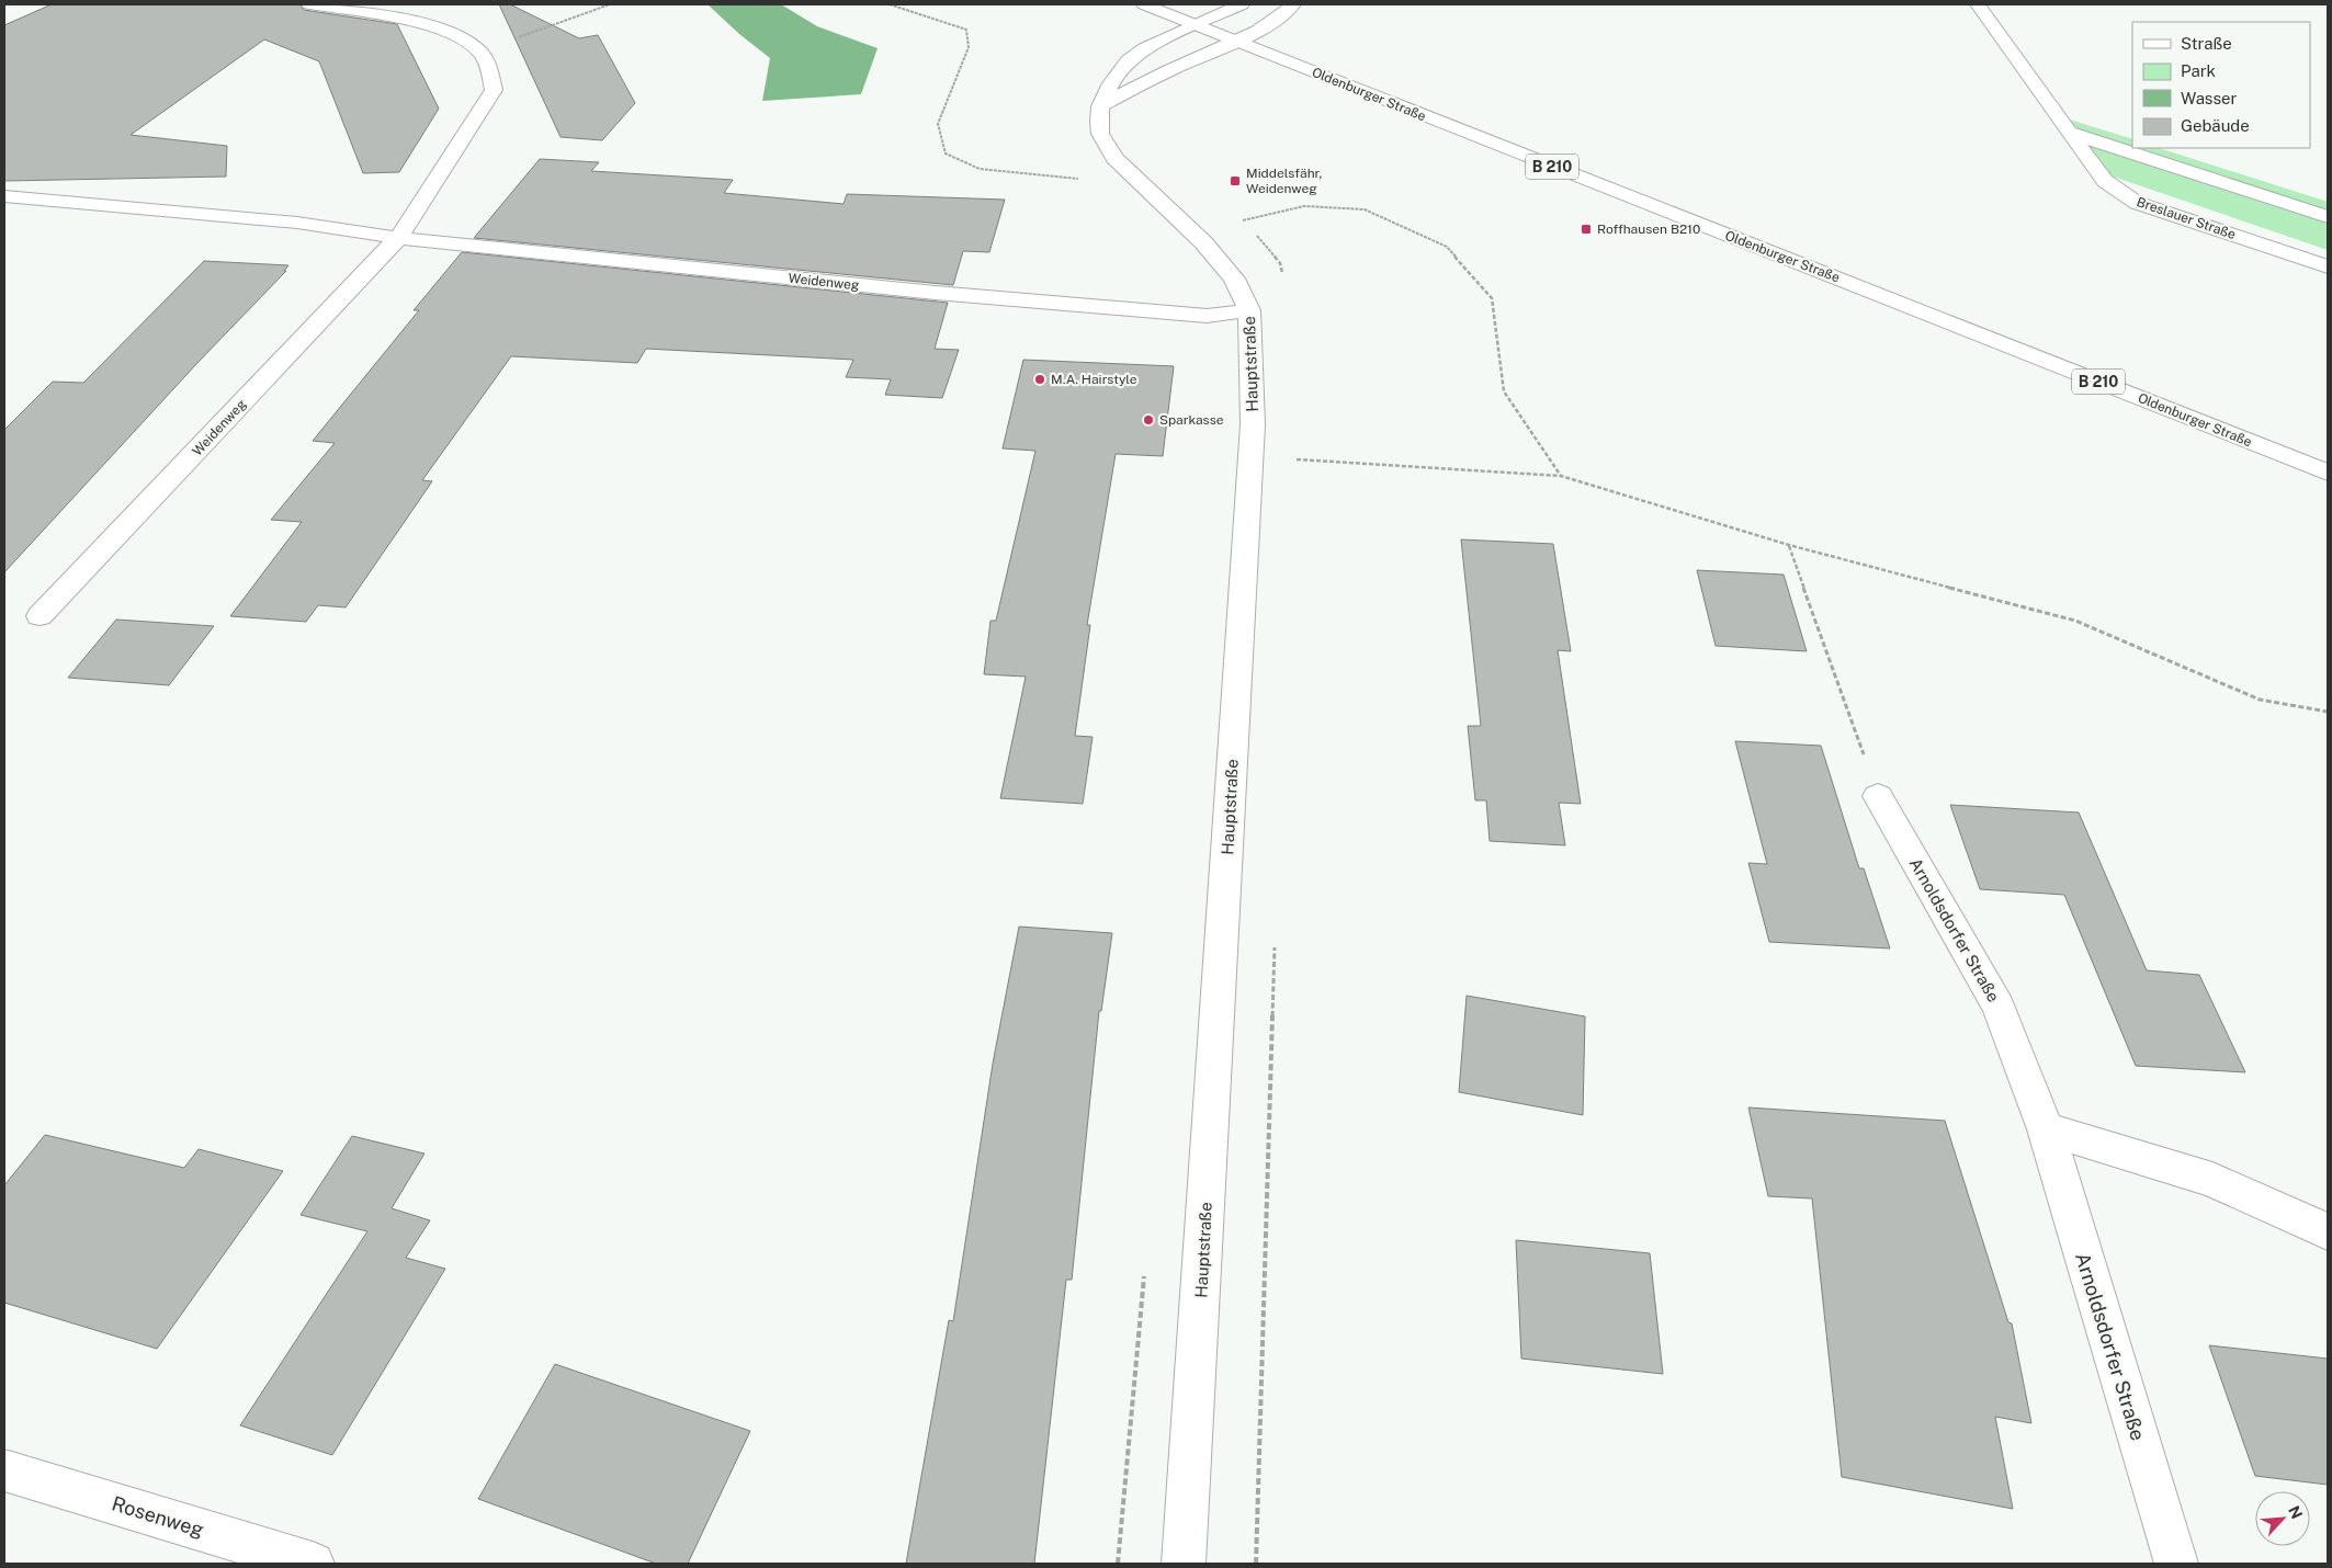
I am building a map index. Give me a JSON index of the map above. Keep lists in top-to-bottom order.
{
  "streets": {
    "street": [
      "Oldenburger Straße",
      "B 210",
      "Breslauer Straße",
      "Weidenweg",
      "Hauptstraße",
      "Arnoldsdorfer Straße",
      "Rosenweg"
    ]
  },
  "crossings": [
    ["Oldenburger Straße", "Hauptstraße"],
    ["Weidenweg", "Hauptstraße"]
  ],
  "places": {
    "transit": ["Middelsfähr, Weidenweg", "Roffhausen B210"],
    "other": ["M.A. Hairstyle", "Sparkasse"]
  },
  "legend": [
    "Straße",
    "Park",
    "Wasser",
    "Gebäude"
  ],
  "north": "top right"
}
